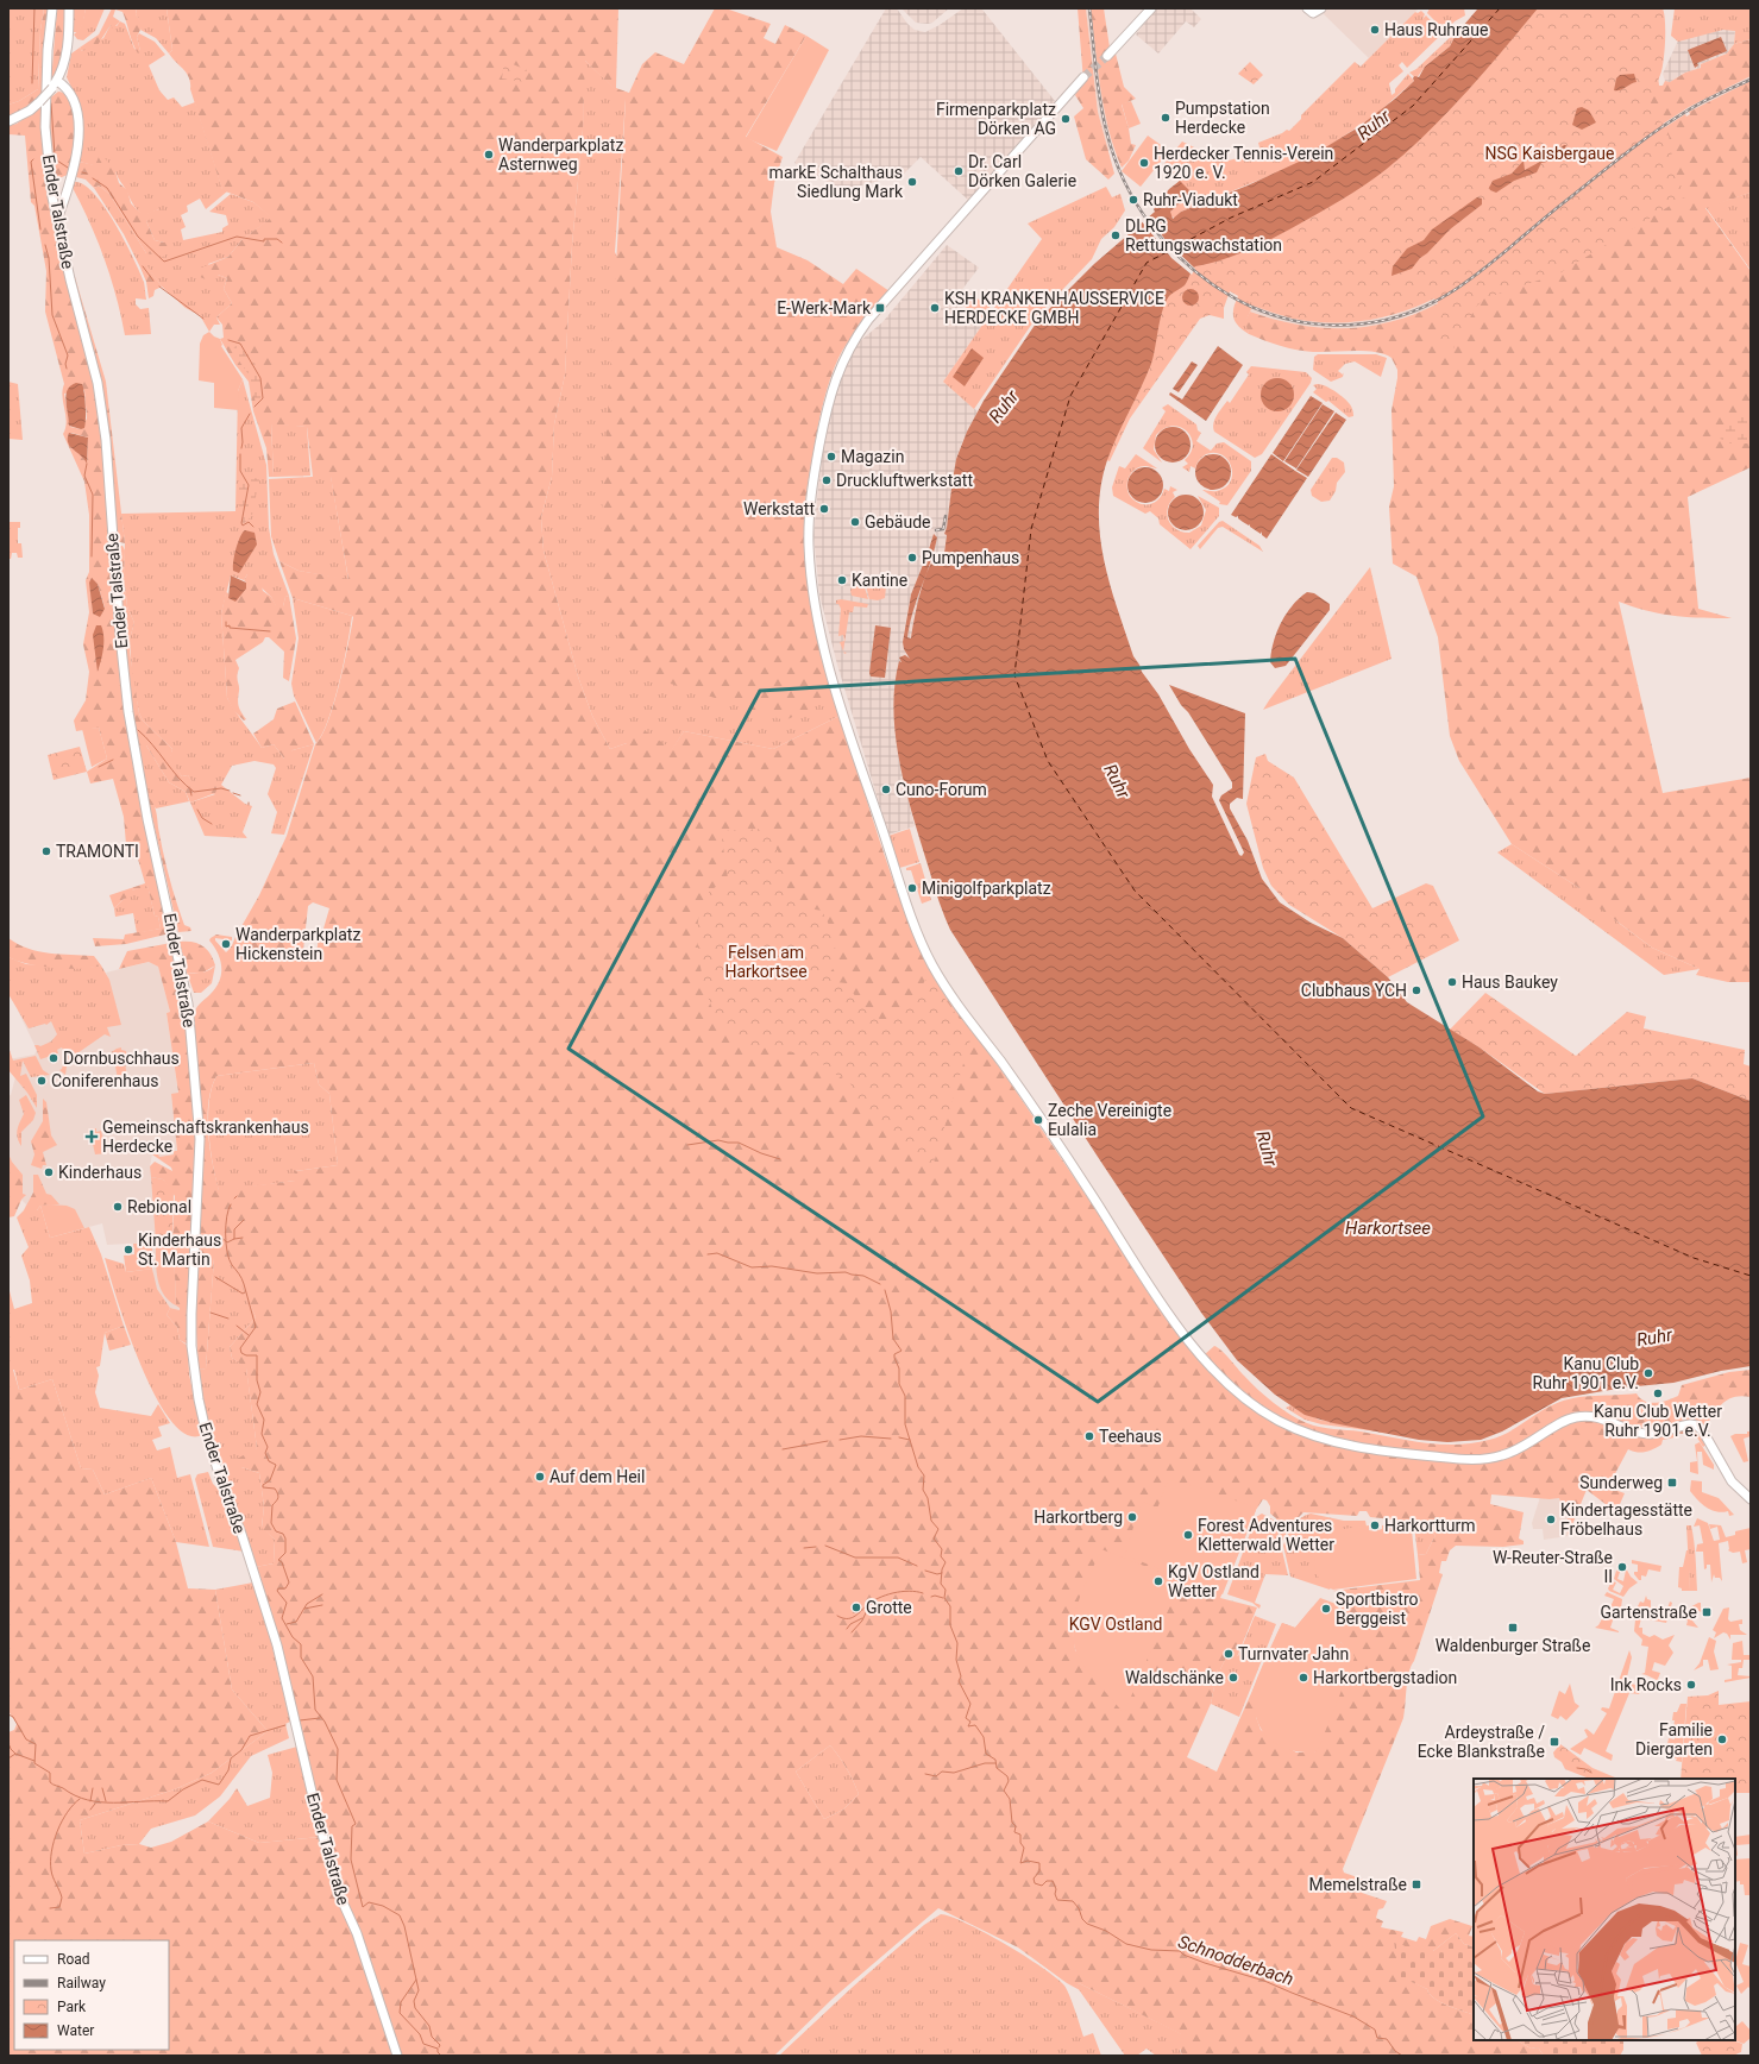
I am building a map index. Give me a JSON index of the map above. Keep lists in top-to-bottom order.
{
  "streets": {
    "main road": ["Ender Talstraße"]
  },
  "water": ["Ruhr", "Harkortsee", "Schnodderbach"],
  "parks": ["NSG Kaisbergaue", "Felsen am Harkortsee", "KGV Ostland"],
  "places": {
    "other": [
      "Haus Ruhraue",
      "Pumpstation Herdecke",
      "Firmenparkplatz Dörken AG",
      "Wanderparkplatz Asternweg",
      "Herdecker Tennis-Verein 1920 e. V.",
      "Dr. Carl Dörken Galerie",
      "markE Schalthaus Siedlung Mark",
      "Ruhr-Viadukt",
      "DLRG Rettungswachstation",
      "KSH KRANKENHAUSSERVICE HERDECKE GMBH",
      "Magazin",
      "Druckluftwerkstatt",
      "Werkstatt",
      "Gebäude",
      "Pumpenhaus",
      "Kantine",
      "Cuno-Forum",
      "TRAMONTI",
      "Minigolfparkplatz",
      "Wanderparkplatz Hickenstein",
      "Haus Baukey",
      "Clubhaus YCH",
      "Dornbuschhaus",
      "Coniferenhaus",
      "Zeche Vereinigte Eulalia",
      "Kinderhaus",
      "Rebional",
      "Kinderhaus St. Martin",
      "Kanu Club Ruhr 1901 e.V.",
      "Kanu Club Wetter Ruhr 1901 e.V.",
      "Teehaus",
      "Auf dem Heil",
      "Harkortberg",
      "Kindertagesstätte Fröbelhaus",
      "Harkortturm",
      "Forest Adventures Kletterwald Wetter",
      "W-Reuter-Straße II",
      "KgV Ostland Wetter",
      "Grotte",
      "Sportbistro Berggeist",
      "Turnvater Jahn",
      "Waldschänke",
      "Harkortbergstadion",
      "Ink Rocks",
      "Familie Diergarten"
    ],
    "transit": [
      "E-Werk-Mark",
      "Sunderweg",
      "Gartenstraße",
      "Waldenburger Straße",
      "Ardeystraße / Ecke Blankstraße",
      "Memelstraße"
    ],
    "health": ["Gemeinschaftskrankenhaus Herdecke"]
  },
  "legend": [
    "Road",
    "Railway",
    "Park",
    "Water"
  ]
}
